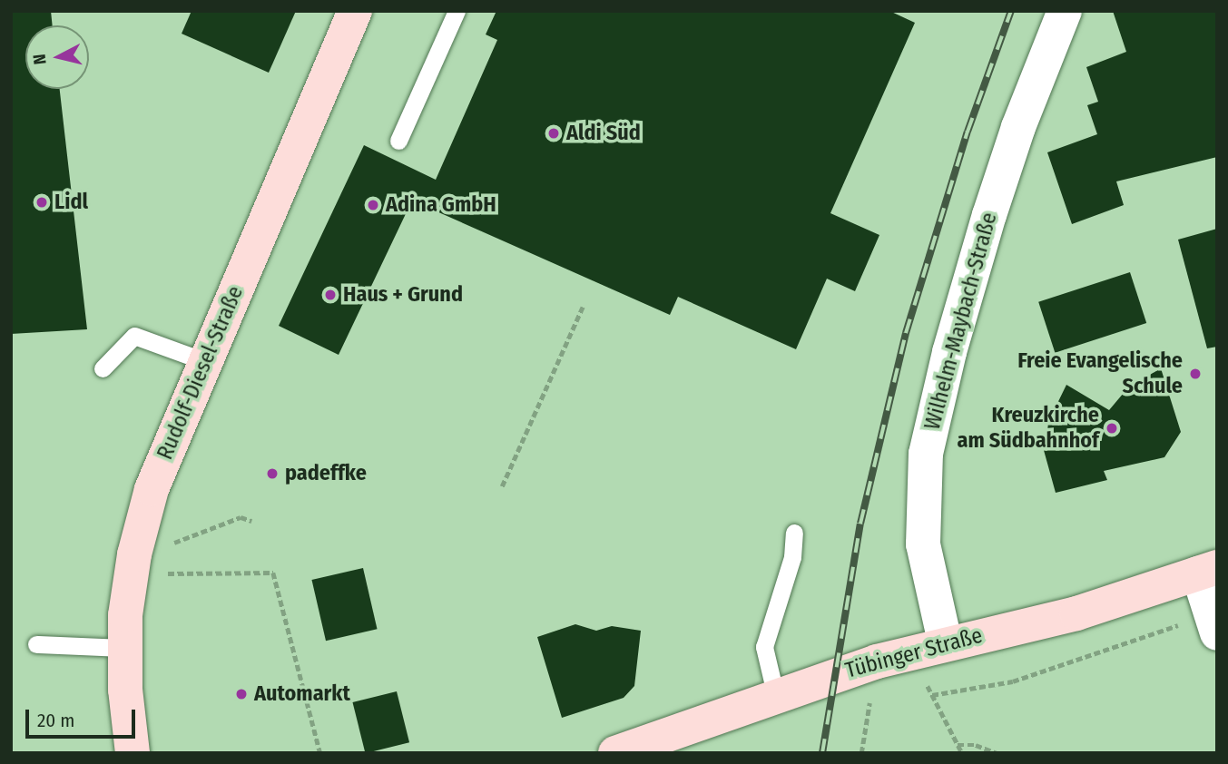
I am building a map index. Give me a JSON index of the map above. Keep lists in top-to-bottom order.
{
  "streets": {
    "street": ["Wilhelm-Maybach-Straße", "Rudolf-Diesel-Straße", "Tübinger Straße"]
  },
  "crossings": [
    ["Wilhelm-Maybach-Straße", "Tübinger Straße"]
  ],
  "places": [
    "Aldi Süd",
    "Lidl",
    "Adina GmbH",
    "Haus + Grund",
    "Freie Evangelische Schule",
    "Kreuzkirche am Südbahnhof",
    "padeffke",
    "Automarkt"
  ],
  "scale_bar": "20 m",
  "north": "left"
}
